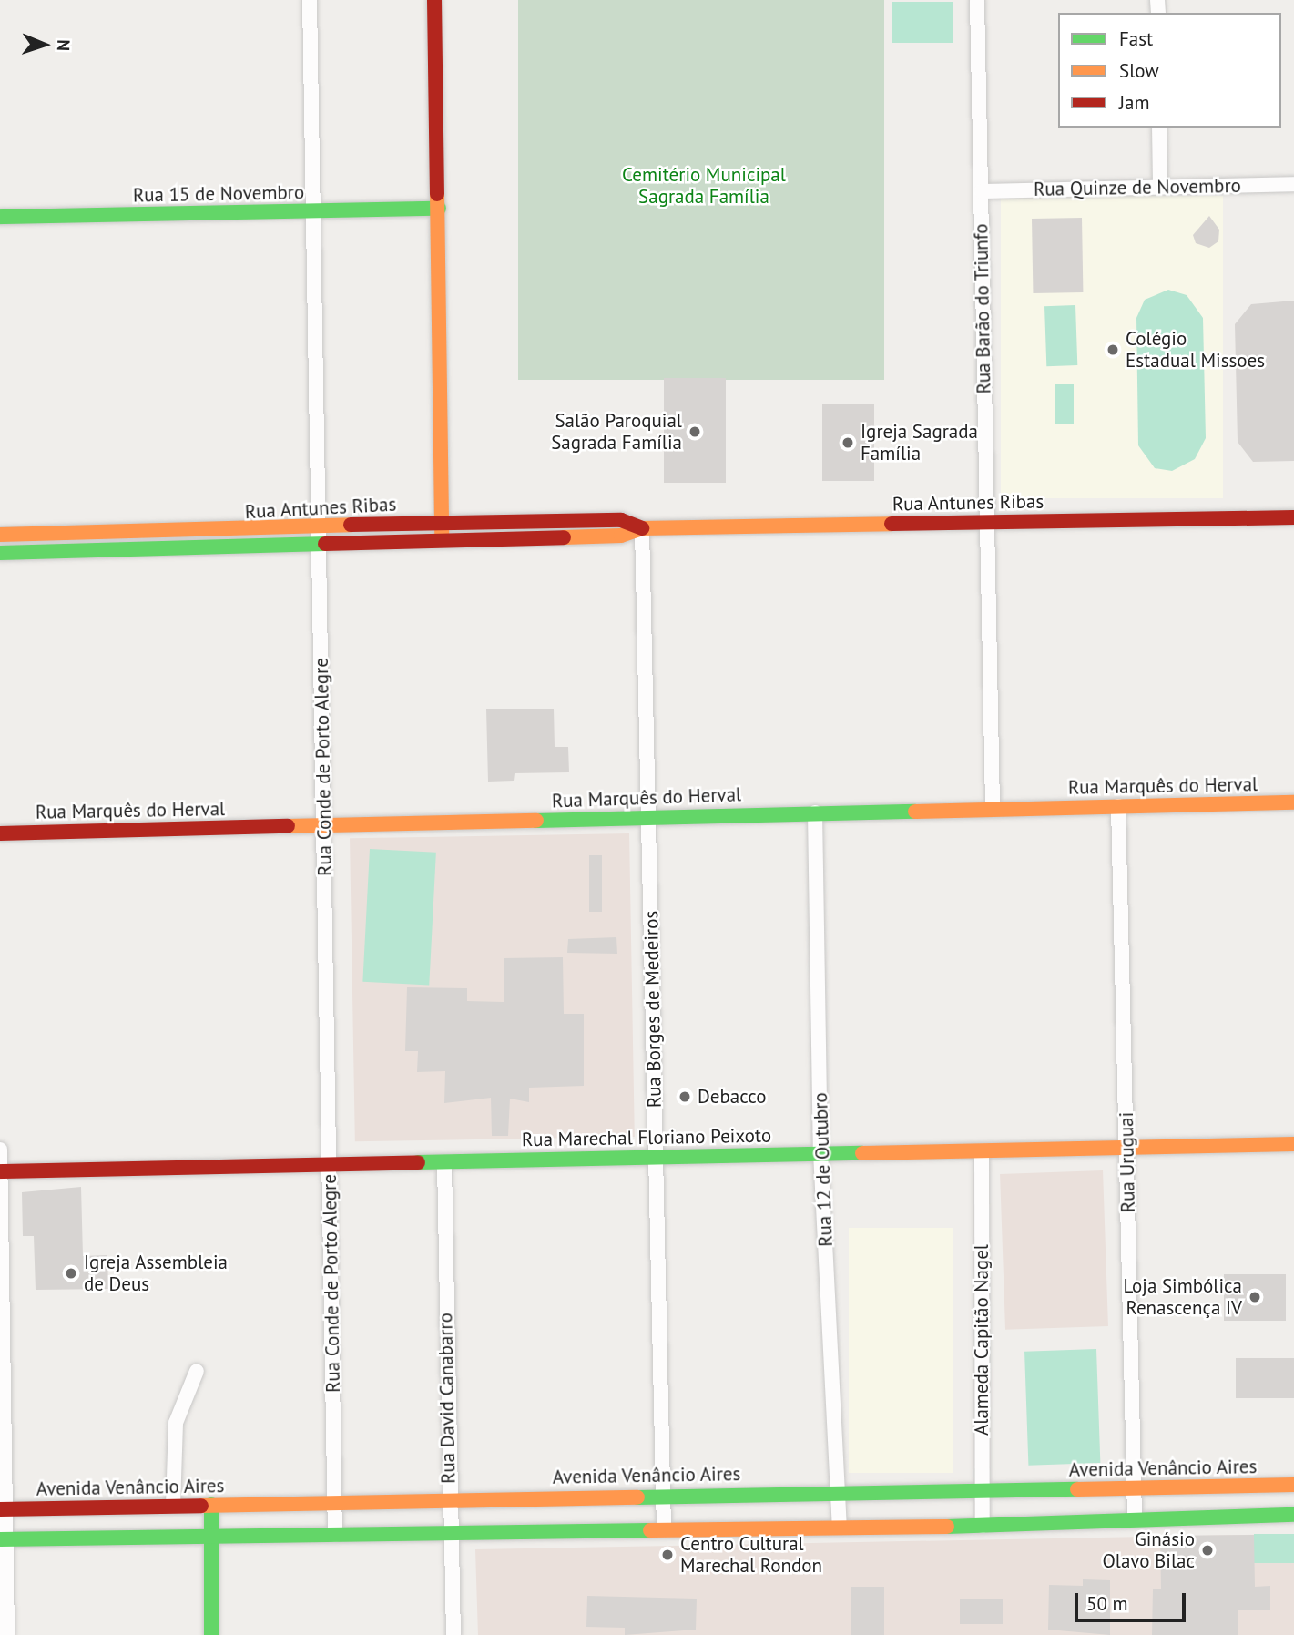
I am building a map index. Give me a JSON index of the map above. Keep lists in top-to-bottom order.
{
  "streets": {
    "street": [
      "Rua Quinze de Novembro",
      "Rua 15 de Novembro",
      "Rua Barão do Triunfo",
      "Rua Antunes Ribas",
      "Rua Conde de Porto Alegre",
      "Rua Marquês do Herval",
      "Rua Borges de Medeiros",
      "Rua Marechal Floriano Peixoto",
      "Rua Uruguai",
      "Rua 12 de Outubro",
      "Alameda Capitão Nagel",
      "Rua David Canabarro",
      "Avenida Venâncio Aires"
    ]
  },
  "crossings": [
    ["Rua Quinze de Novembro", "Rua Barão do Triunfo"],
    ["Rua 15 de Novembro", "Rua Conde de Porto Alegre"],
    ["Rua Barão do Triunfo", "Rua Antunes Ribas"],
    ["Rua Barão do Triunfo", "Rua Marquês do Herval"],
    ["Rua Antunes Ribas", "Rua Conde de Porto Alegre"],
    ["Rua Antunes Ribas", "Rua Borges de Medeiros"],
    ["Rua Conde de Porto Alegre", "Rua Marquês do Herval"],
    ["Rua Conde de Porto Alegre", "Rua Marechal Floriano Peixoto"],
    ["Rua Conde de Porto Alegre", "Avenida Venâncio Aires"],
    ["Rua Marquês do Herval", "Rua Borges de Medeiros"],
    ["Rua Marquês do Herval", "Rua Uruguai"],
    ["Rua Marquês do Herval", "Rua 12 de Outubro"],
    ["Rua Borges de Medeiros", "Rua Marechal Floriano Peixoto"],
    ["Rua Borges de Medeiros", "Avenida Venâncio Aires"],
    ["Rua Marechal Floriano Peixoto", "Rua Uruguai"],
    ["Rua Marechal Floriano Peixoto", "Rua 12 de Outubro"],
    ["Rua Marechal Floriano Peixoto", "Alameda Capitão Nagel"],
    ["Rua Marechal Floriano Peixoto", "Rua David Canabarro"],
    ["Rua Uruguai", "Avenida Venâncio Aires"],
    ["Rua 12 de Outubro", "Avenida Venâncio Aires"],
    ["Alameda Capitão Nagel", "Avenida Venâncio Aires"],
    ["Rua David Canabarro", "Avenida Venâncio Aires"]
  ],
  "parks": ["Cemitério Municipal Sagrada Família"],
  "places": [
    "Colégio Estadual Missoes",
    "Salão Paroquial Sagrada Família",
    "Igreja Sagrada Família",
    "Debacco",
    "Igreja Assembleia de Deus",
    "Loja Simbólica Renascença IV",
    "Ginásio Olavo Bilac",
    "Centro Cultural Marechal Rondon"
  ],
  "legend": ["Fast", "Slow", "Jam"],
  "scale_bar": "50 m",
  "north": "right"
}
